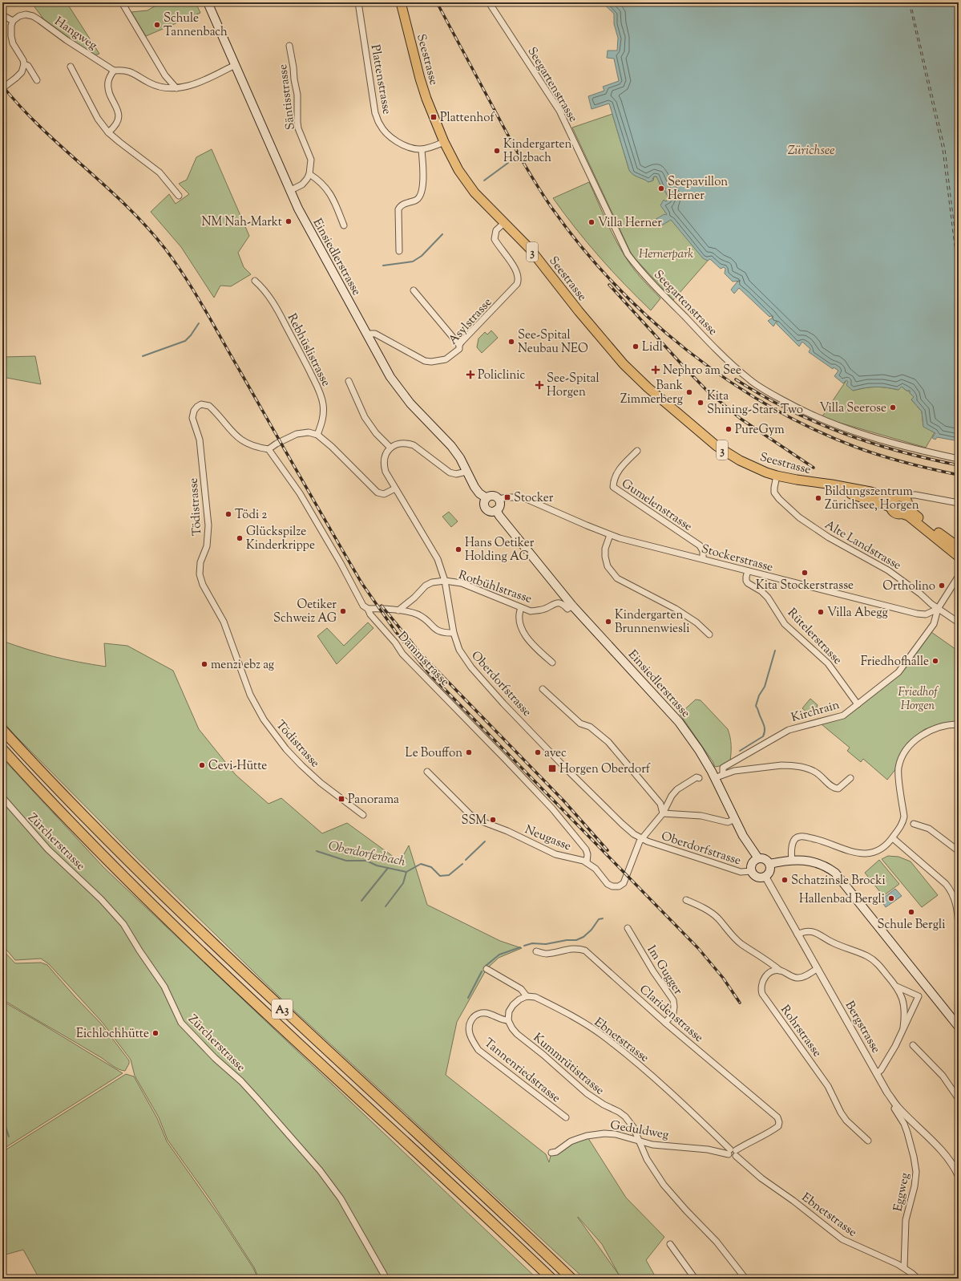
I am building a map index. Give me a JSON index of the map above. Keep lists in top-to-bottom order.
{
  "streets": {
    "highway": ["A3"],
    "main road": ["Seestrasse", "3", "Einsiedlerstrasse"],
    "street": [
      "Hangweg",
      "Plattenstrasse",
      "Seegartenstrasse",
      "Säntisstrasse",
      "Asylstrasse",
      "Rebhüslistrasse",
      "Gumelenstrasse",
      "Tödistrasse",
      "Alte Landstrasse",
      "Stockerstrasse",
      "Rotbühlstrasse",
      "Rütelerstrasse",
      "Dammstrasse",
      "Oberdorfstrasse",
      "Kirchrain",
      "Neugasse",
      "Zürcherstrasse",
      "Im Gugger",
      "Claridenstrasse",
      "Bergstrasse",
      "Rohrstrasse",
      "Ebnetstrasse",
      "Kummrütistrasse",
      "Tannenriedstrasse",
      "Geduldweg",
      "Eggweg"
    ]
  },
  "crossings": [
    ["Seestrasse", "Asylstrasse"],
    ["Seestrasse", "Alte Landstrasse"],
    ["Einsiedlerstrasse", "Asylstrasse"],
    ["Einsiedlerstrasse", "Stockerstrasse"],
    ["Einsiedlerstrasse", "Rotbühlstrasse"],
    ["Einsiedlerstrasse", "Oberdorfstrasse"],
    ["Einsiedlerstrasse", "Bergstrasse"],
    ["Gumelenstrasse", "Stockerstrasse"],
    ["Tödistrasse", "Dammstrasse"],
    ["Alte Landstrasse", "Stockerstrasse"],
    ["Alte Landstrasse", "Kirchrain"],
    ["Stockerstrasse", "Rütelerstrasse"],
    ["Stockerstrasse", "Kirchrain"],
    ["Rotbühlstrasse", "Oberdorfstrasse"],
    ["Rütelerstrasse", "Kirchrain"],
    ["Dammstrasse", "Neugasse"],
    ["Oberdorfstrasse", "Neugasse"],
    ["Oberdorfstrasse", "Bergstrasse"],
    ["Im Gugger", "Claridenstrasse"],
    ["Claridenstrasse", "Ebnetstrasse"],
    ["Claridenstrasse", "Geduldweg"],
    ["Bergstrasse", "Eggweg"],
    ["Ebnetstrasse", "Geduldweg"],
    ["Ebnetstrasse", "Eggweg"],
    ["Kummrütistrasse", "Tannenriedstrasse"],
    ["Kummrütistrasse", "Geduldweg"]
  ],
  "water": ["Zürichsee", "Oberdorferbach"],
  "parks": ["Hernerpark", "Friedhof Horgen"],
  "places": {
    "other": [
      "Schule Tannenbach",
      "Kindergarten Holzbach",
      "Seepavillon Herner",
      "NM Nah-Markt",
      "Villa Herner",
      "See-Spital Neubau NEO",
      "Lidl",
      "Bank Zimmerberg",
      "Kita Shining-Stars Two",
      "Villa Seerose",
      "PureGym",
      "Bildungszentrum Zürichsee, Horgen",
      "Tödi 2",
      "Glückspilze Kinderkrippe",
      "Hans Oetiker Holding AG",
      "Kita Stockerstrasse",
      "Ortholino",
      "Oetiker Schweiz AG",
      "Villa Abegg",
      "Kindergarten Brunnenwiesli",
      "Friedhofhalle",
      "menzi ebz ag",
      "Le Bouffon",
      "avec",
      "Cevi-Hütte",
      "SSM",
      "Schatzinsle Brocki",
      "Hallenbad Bergli",
      "Schule Bergli",
      "Eichlochhütte"
    ],
    "transit": [
      "Plattenhof",
      "Stocker",
      "Horgen Oberdorf",
      "Panorama"
    ],
    "health": ["Nephro am See", "Policlinic", "See-Spital Horgen"]
  }
}
